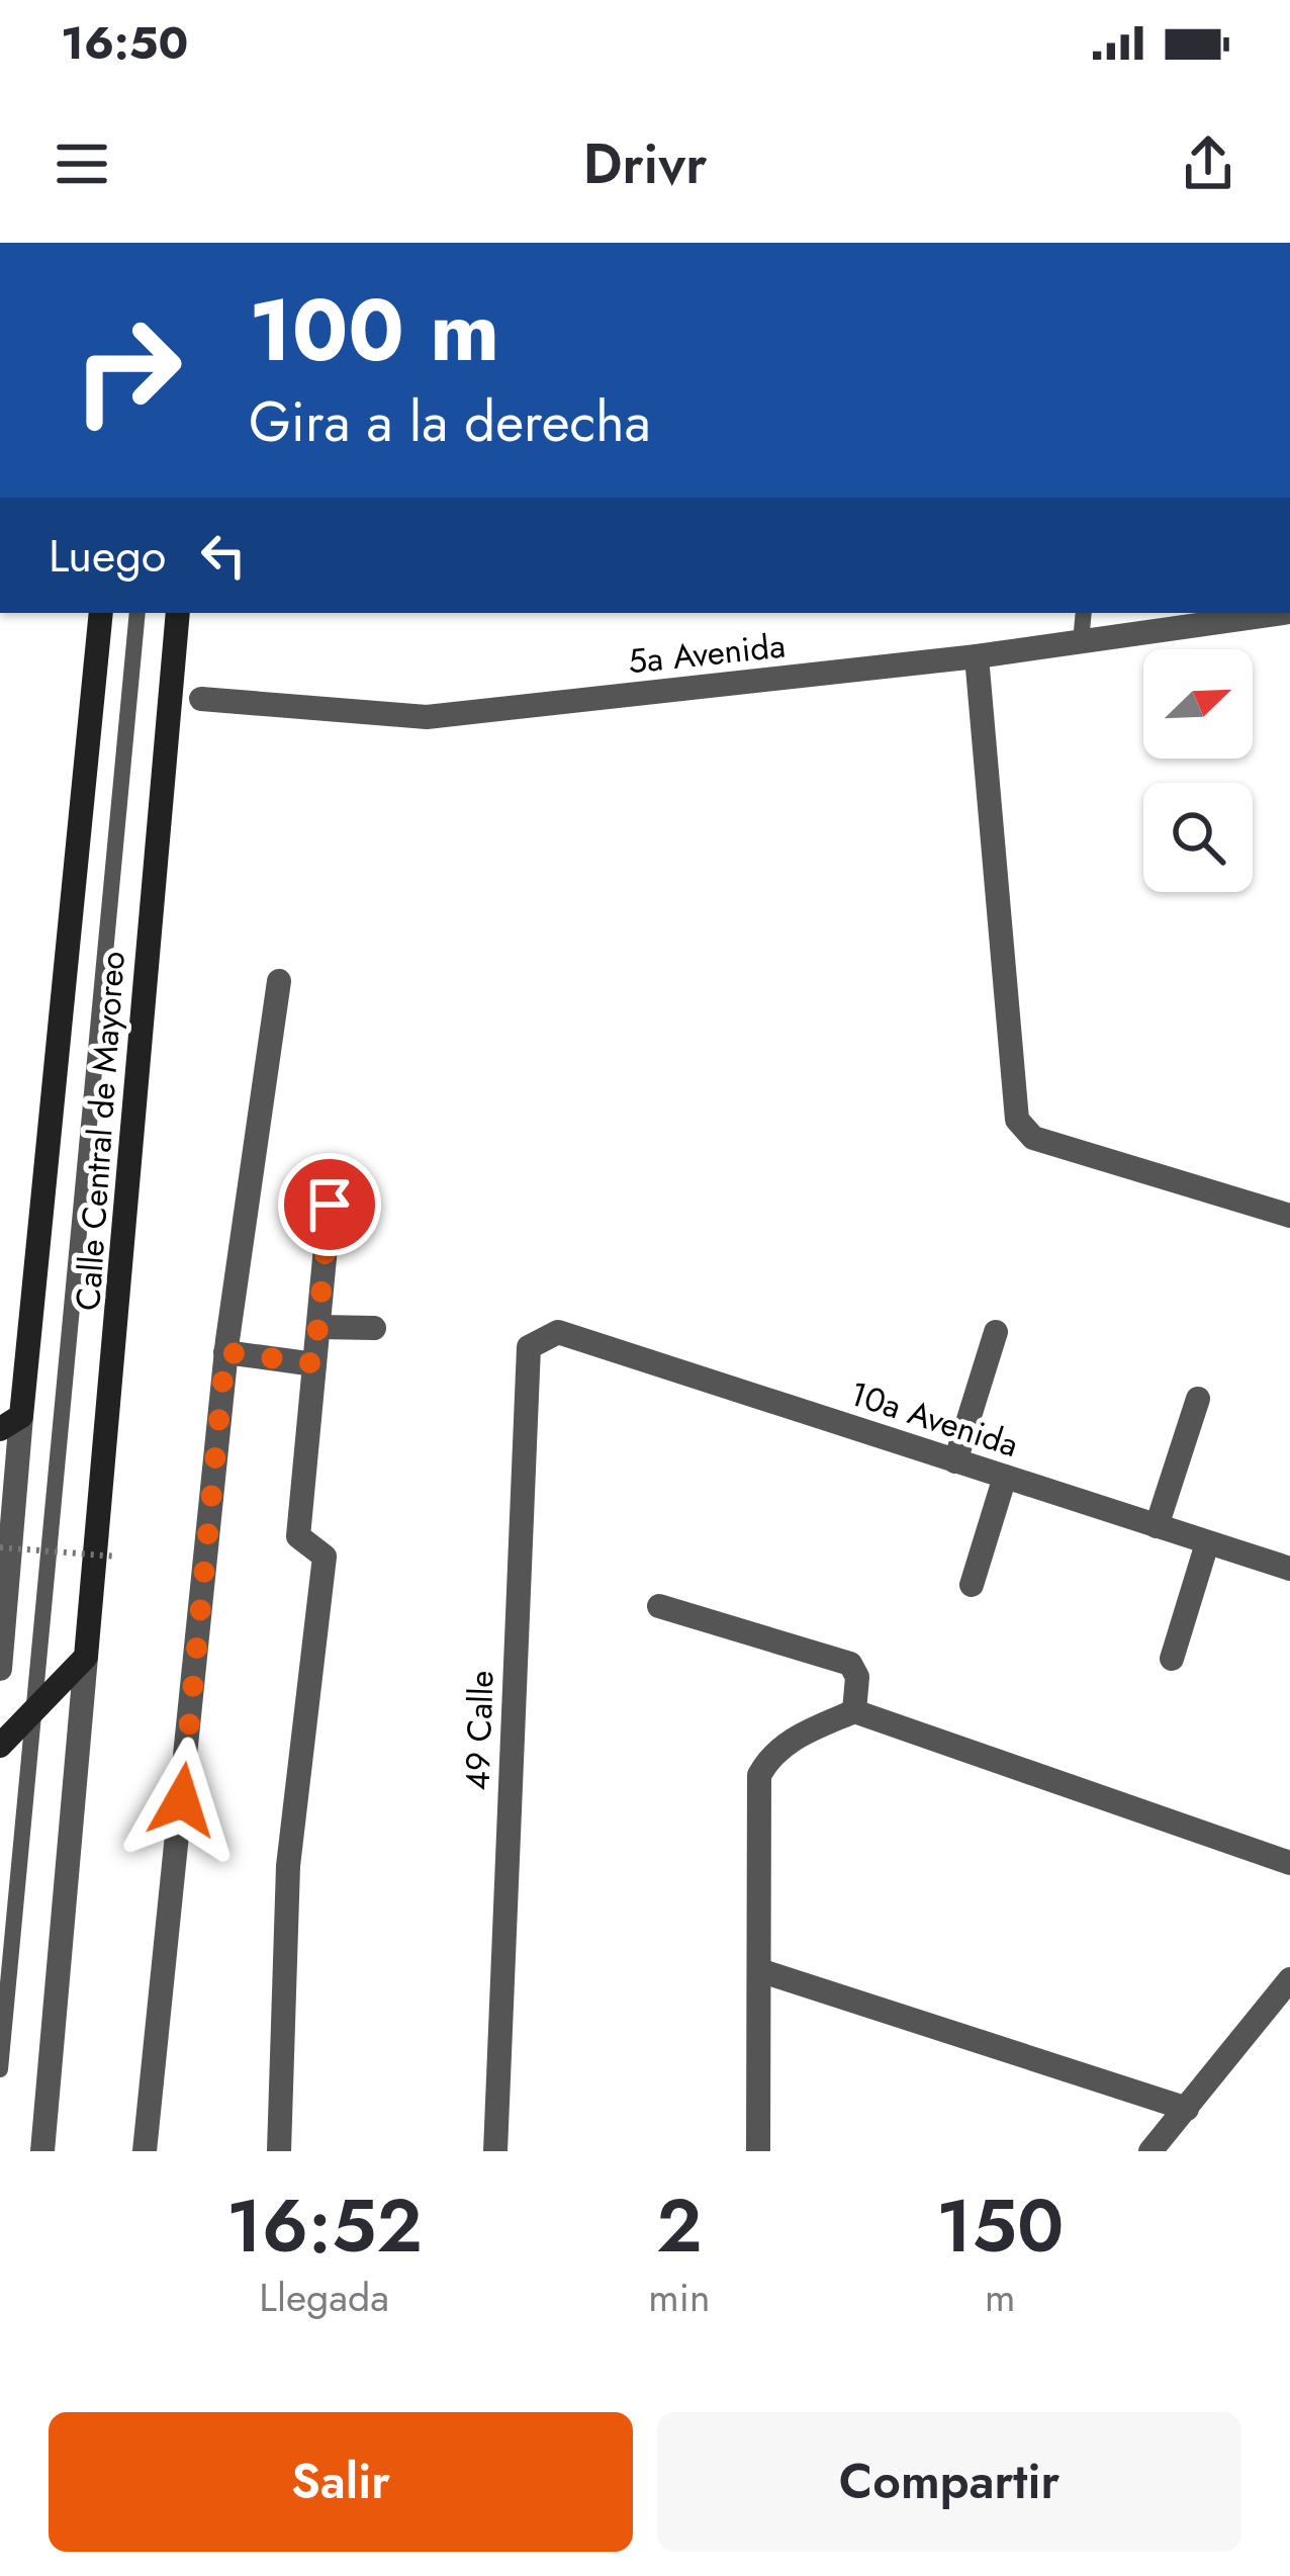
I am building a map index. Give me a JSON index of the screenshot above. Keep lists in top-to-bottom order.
{
  "streets": {
    "main road": ["Calle Central de Mayoreo"],
    "street": ["5a Avenida", "10a Avenida", "49 Calle"]
  },
  "crossings": [
    ["10a Avenida", "49 Calle"]
  ],
  "north": "top right",
  "page": {
    "status": "16:50",
    "header": "Drivr",
    "turn": ["100 m", "Gira a la derecha"],
    "then": "Luego",
    "eta": [
      "16:52",
      "Llegada",
      "2",
      "min",
      "150",
      "m"
    ],
    "buttons": ["Salir", "Compartir"]
  }
}
